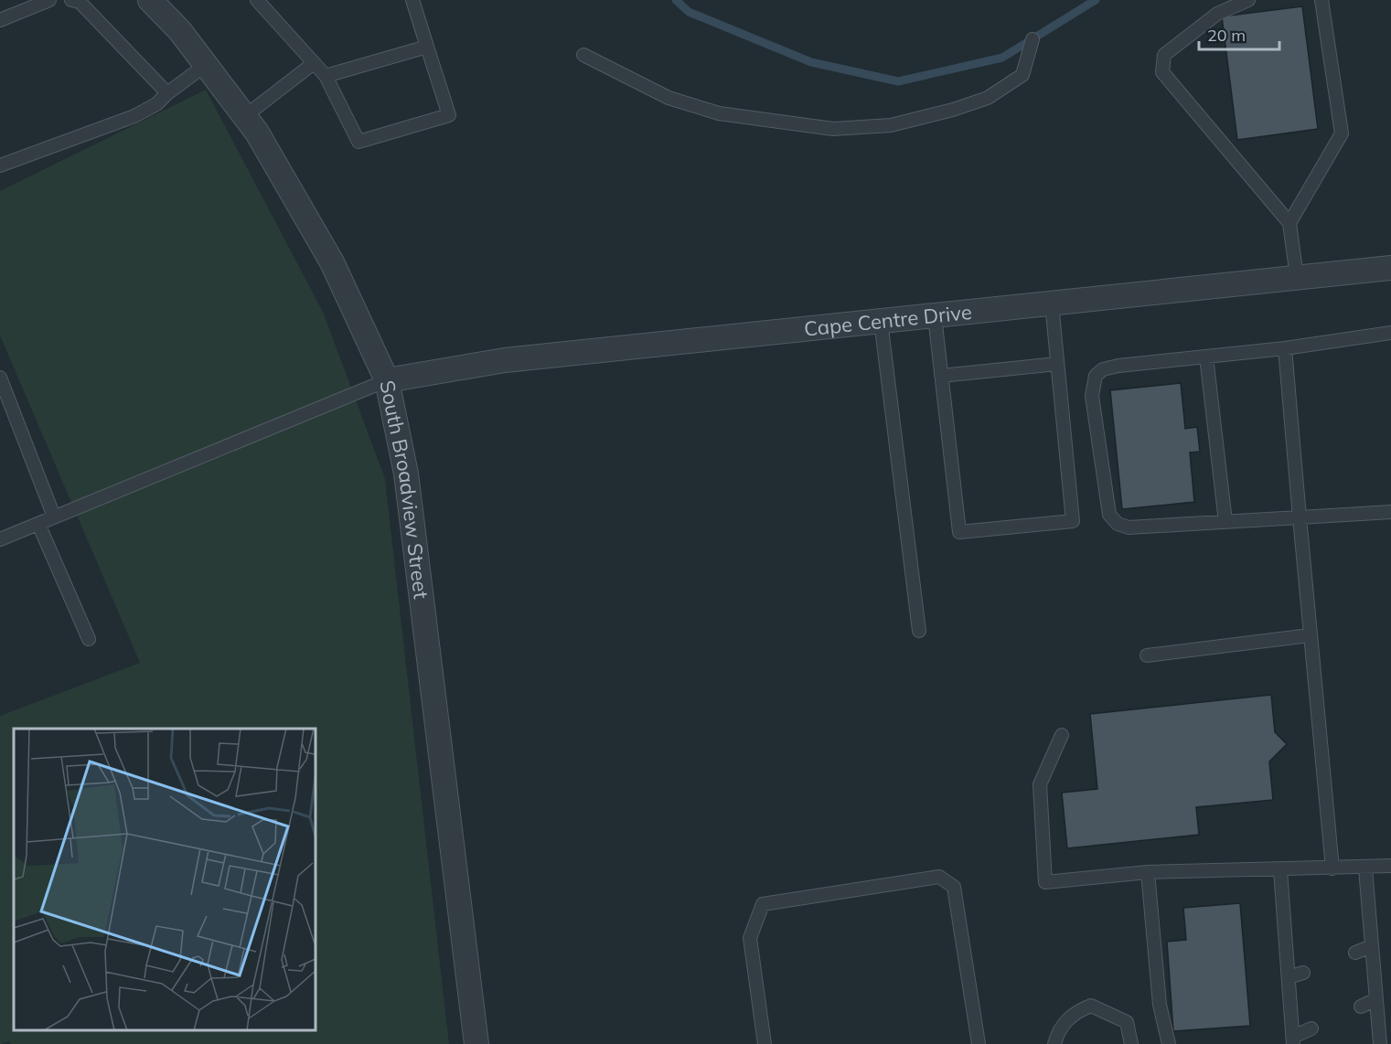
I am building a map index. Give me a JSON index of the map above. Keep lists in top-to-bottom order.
{
  "streets": {
    "street": ["Cape Centre Drive", "South Broadview Street"]
  },
  "crossings": [
    ["Cape Centre Drive", "South Broadview Street"]
  ],
  "scale_bar": "20 m"
}
